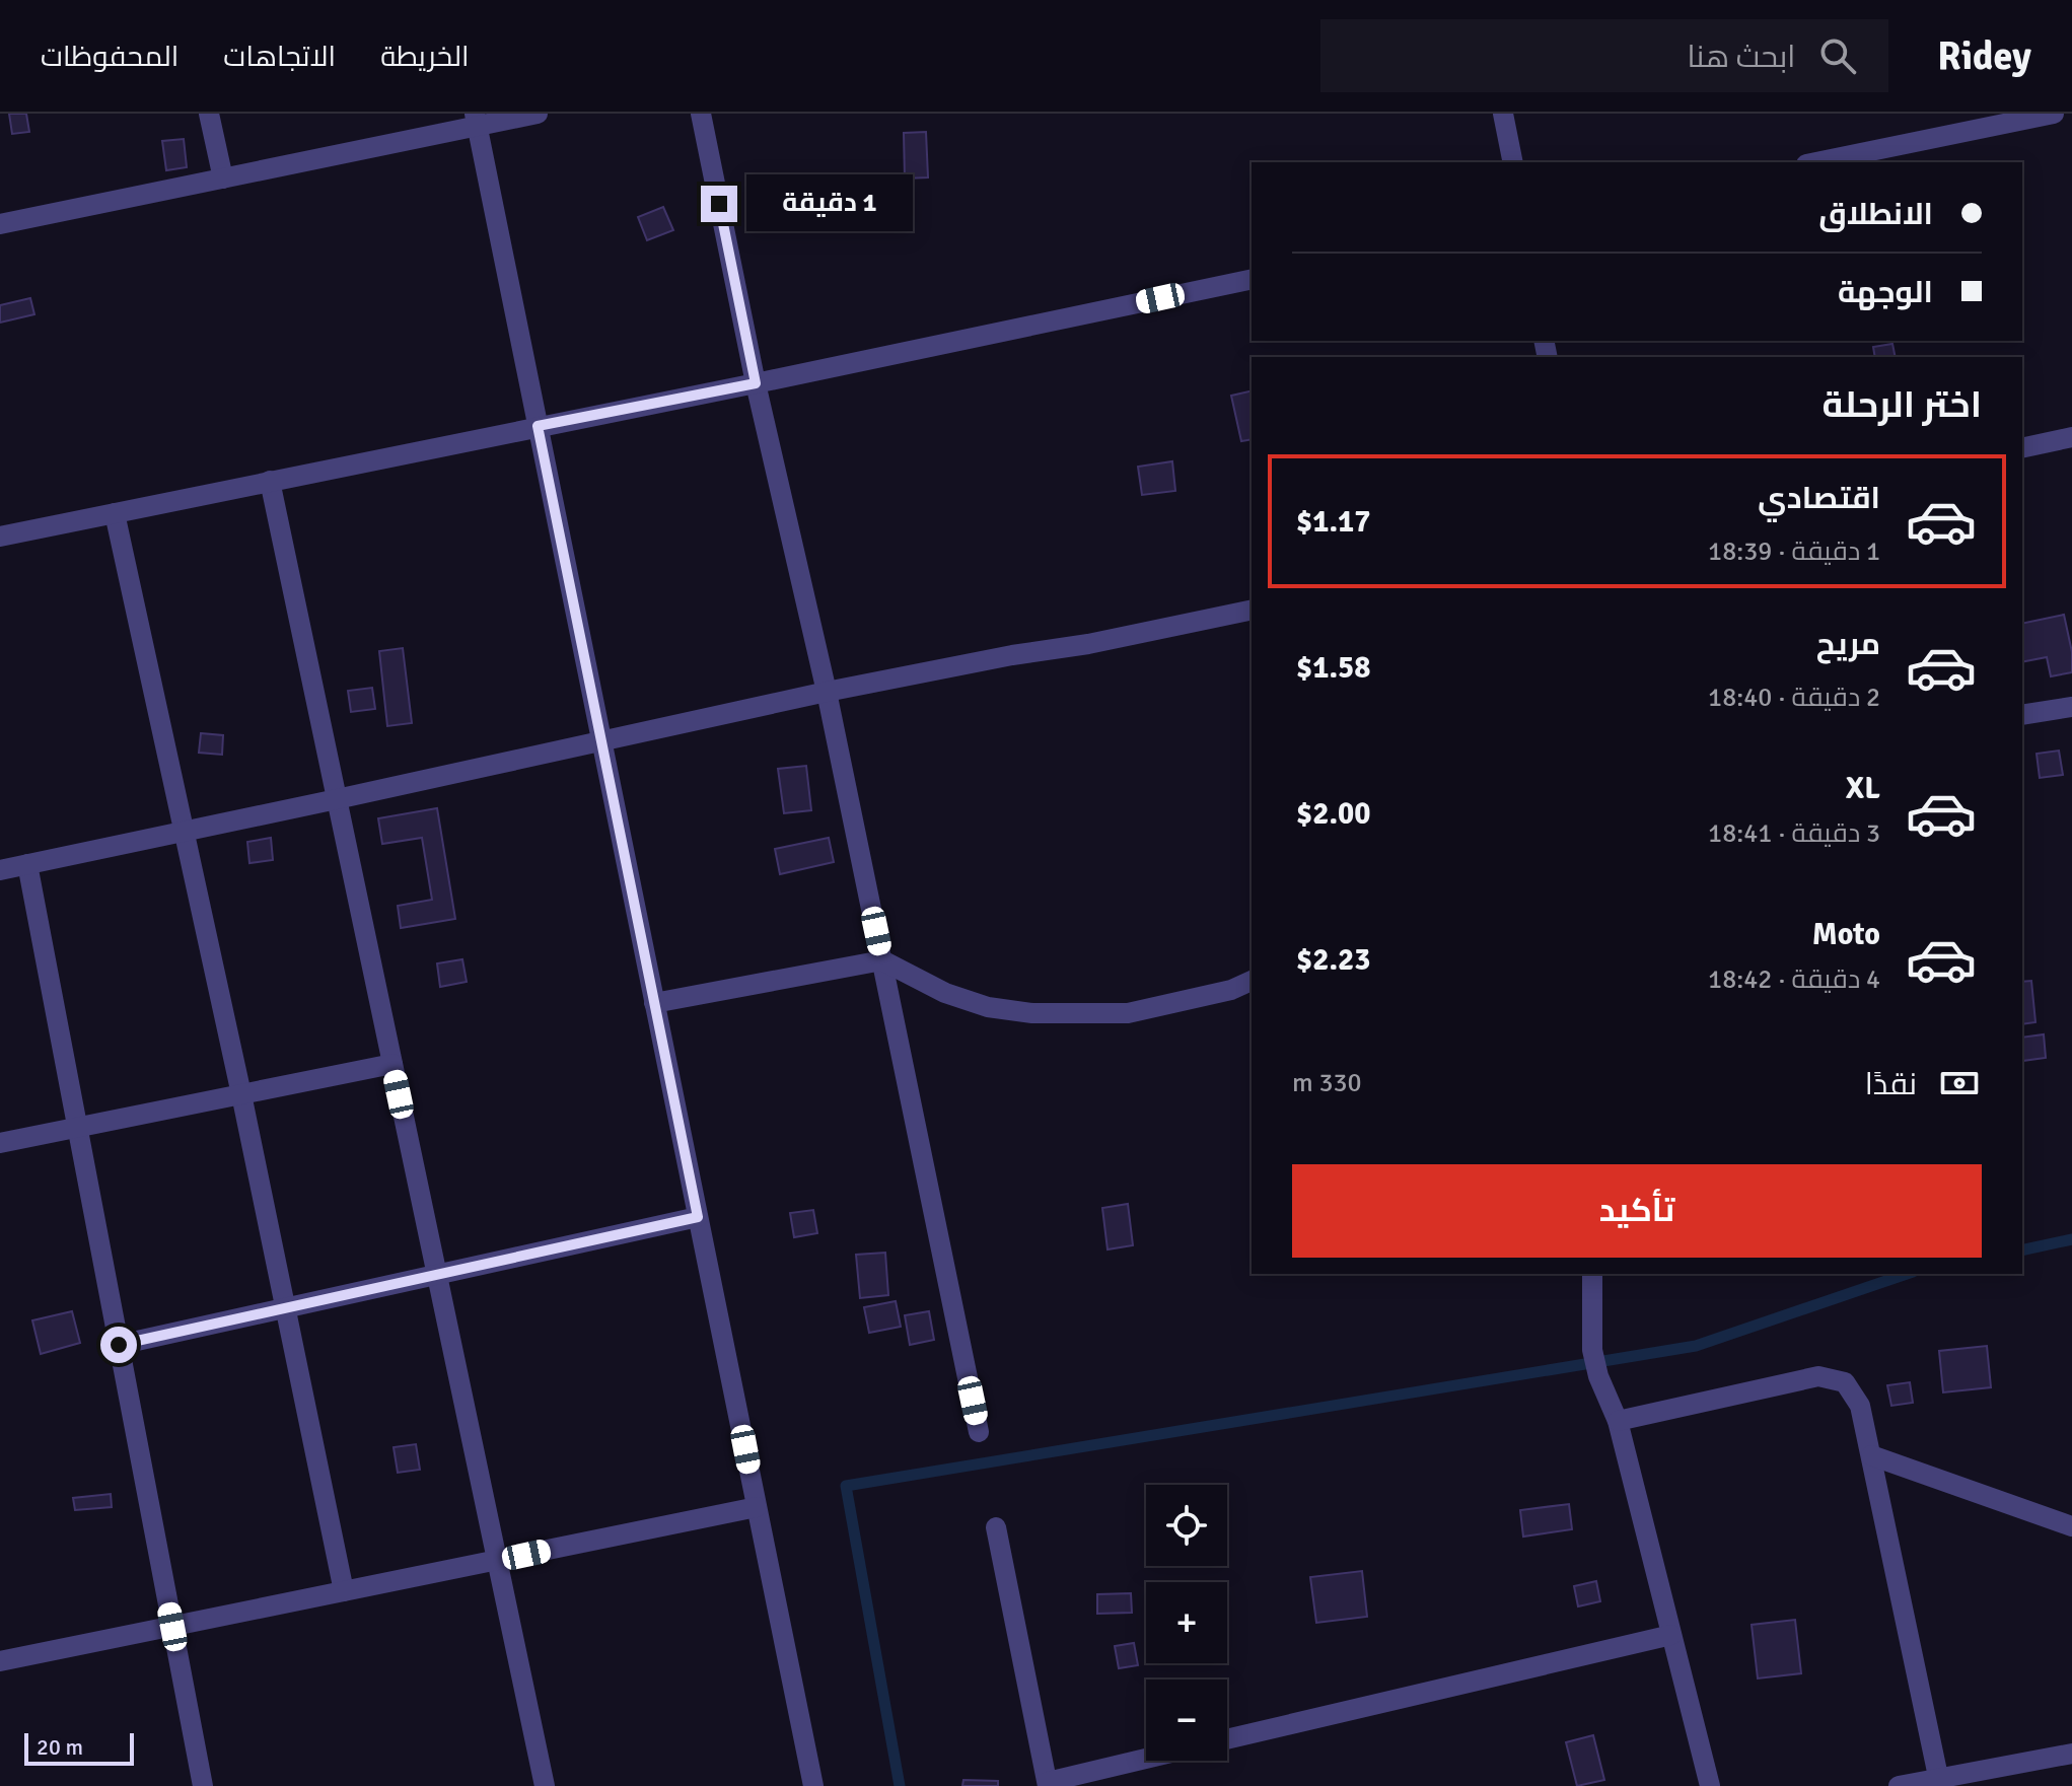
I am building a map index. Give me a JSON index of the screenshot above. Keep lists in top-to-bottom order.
{
  "scale_bar": "20 m",
  "page": {
    "header": "Ridey",
    "search": "ابحث هنا",
    "nav": ["الخريطة", "الاتجاهات", "المحفوظات"],
    "banner": ["الانطلاق", "الوجهة"],
    "bubble": "1 دقيقة",
    "heading": "اختر الرحلة",
    "list": [
      {
        "name": "اقتصادي",
        "note": "1 دقيقة · 18:39",
        "value": "$1.17"
      },
      {
        "name": "مريح",
        "note": "2 دقيقة · 18:40",
        "value": "$1.58"
      },
      {
        "name": "XL",
        "note": "3 دقيقة · 18:41",
        "value": "$2.00"
      },
      {
        "name": "Moto",
        "note": "4 دقيقة · 18:42",
        "value": "$2.23"
      }
    ],
    "pay": ["نقدًا", "330 m"],
    "buttons": "تأكيد",
    "map_buttons": ["+", "−"],
    "scale": "20 m"
  }
}
